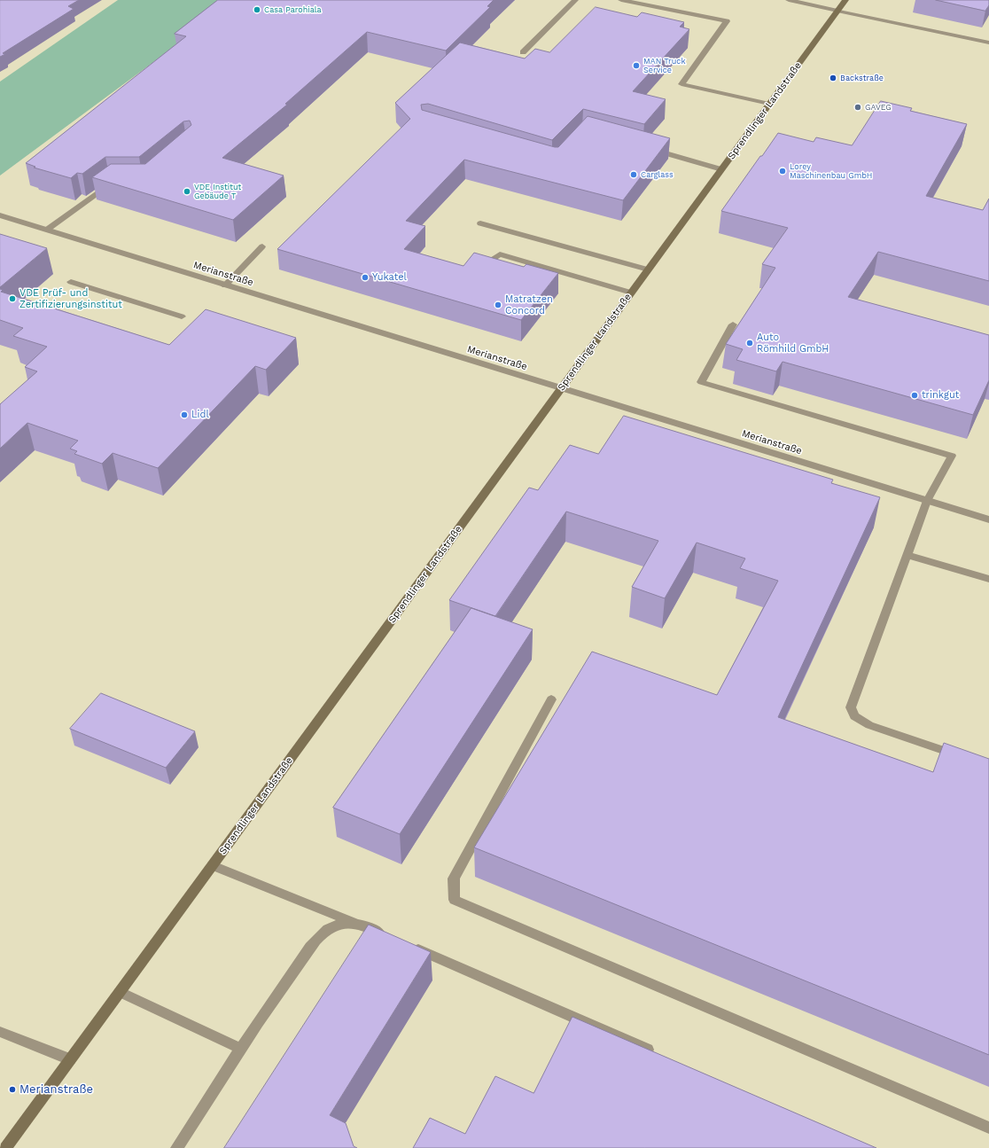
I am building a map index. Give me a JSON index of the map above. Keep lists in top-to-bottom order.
{
  "streets": {
    "main road": ["Sprendlinger Landstraße"],
    "street": ["Merianstraße"]
  },
  "crossings": [
    ["Sprendlinger Landstraße", "Merianstraße"]
  ],
  "places": [
    "Casa Parohiala",
    "MAN Truck Service",
    "Backstraße",
    "GAVEG",
    "Lorey Maschinenbau GmbH",
    "Carglass",
    "VDE Institut Gebäude T",
    "Yukatel",
    "VDE Prüf- und Zertifizierungsinstitut",
    "Matratzen Concord",
    "Auto Römhild GmbH",
    "trinkgut",
    "Lidl",
    "Merianstraße"
  ]
}
